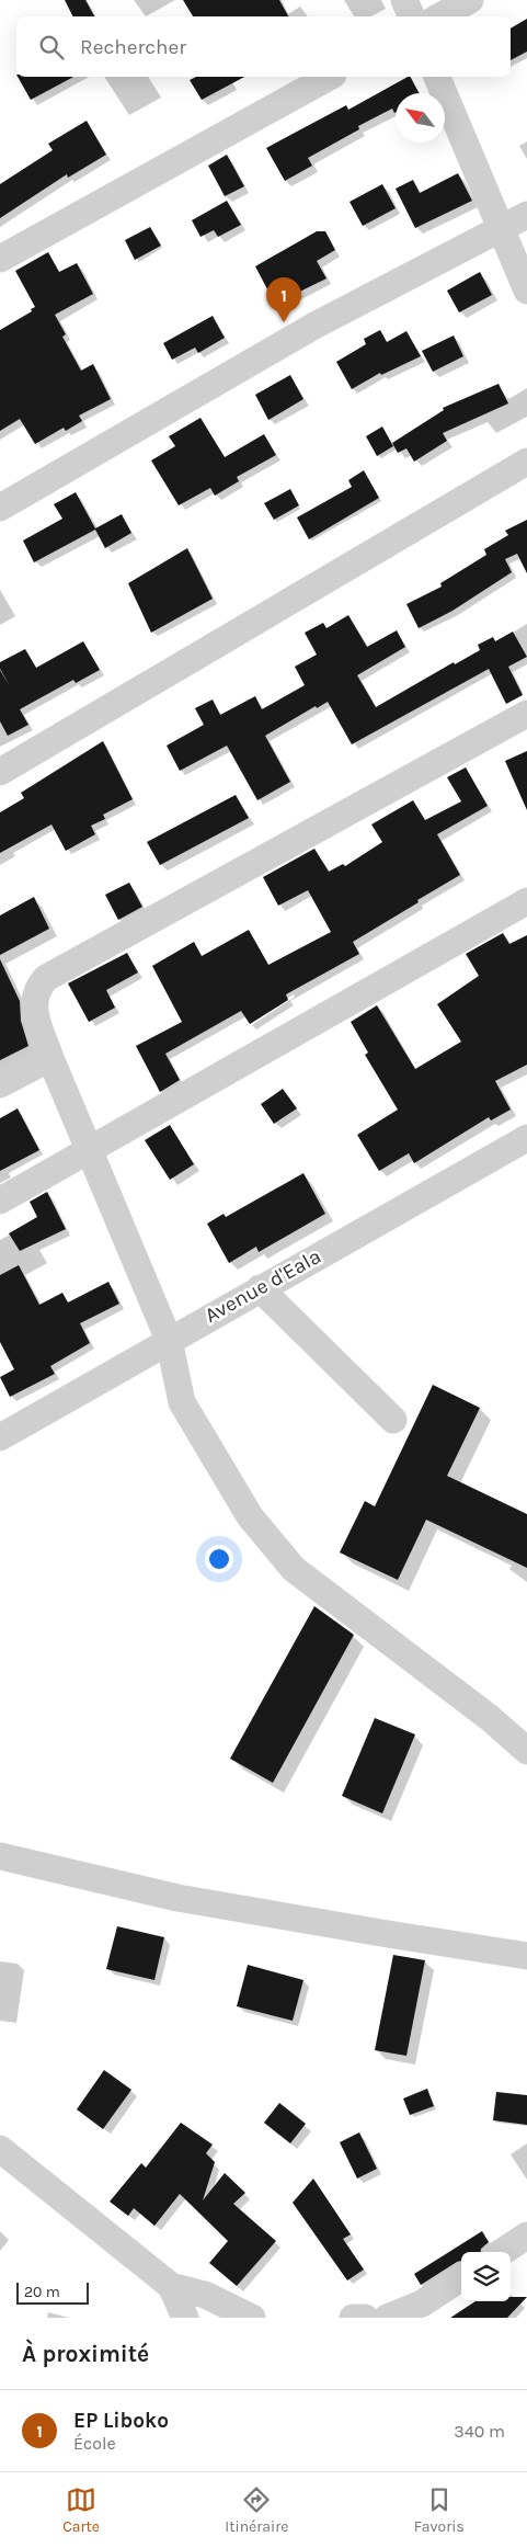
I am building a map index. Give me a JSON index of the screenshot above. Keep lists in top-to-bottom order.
{
  "streets": {
    "street": ["Avenue d'Eala"]
  },
  "scale_bar": "20 m",
  "north": "top left",
  "page": {
    "search": "Rechercher",
    "pins": "1",
    "scale": "20 m",
    "heading": "À proximité",
    "list": [
      {
        "mark": "1",
        "name": "EP Liboko",
        "note": "École",
        "value": "340 m"
      }
    ],
    "nav": ["Carte", "Itinéraire", "Favoris"]
  }
}
